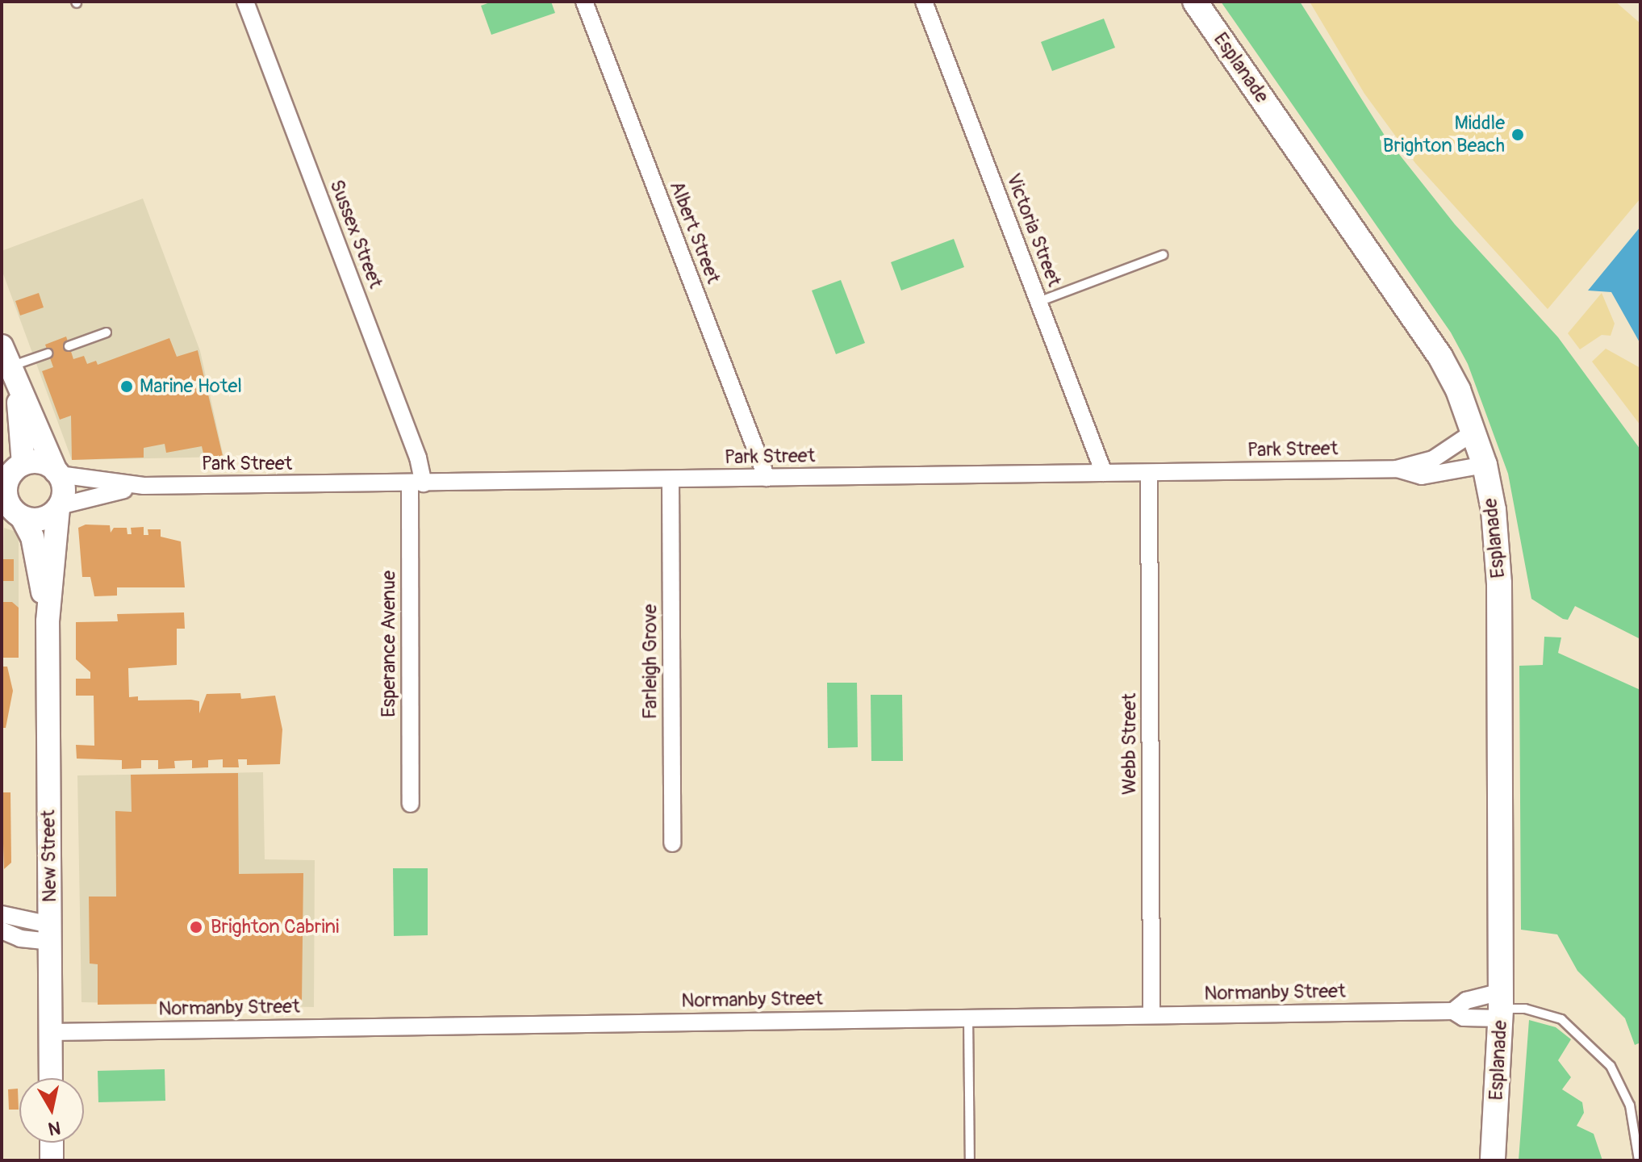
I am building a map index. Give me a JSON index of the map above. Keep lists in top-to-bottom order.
{
  "streets": {
    "main road": ["Esplanade", "New Street"],
    "street": [
      "Victoria Street",
      "Albert Street",
      "Sussex Street",
      "Park Street",
      "Esperance Avenue",
      "Farleigh Grove",
      "Webb Street",
      "Normanby Street"
    ]
  },
  "crossings": [
    ["Esplanade", "Park Street"],
    ["Esplanade", "Normanby Street"],
    ["Victoria Street", "Park Street"],
    ["Albert Street", "Park Street"],
    ["Sussex Street", "Park Street"],
    ["Sussex Street", "Esperance Avenue"],
    ["Park Street", "Esperance Avenue"],
    ["Park Street", "Farleigh Grove"],
    ["Park Street", "Webb Street"],
    ["Park Street", "New Street"],
    ["Webb Street", "Normanby Street"],
    ["New Street", "Normanby Street"]
  ],
  "places": ["Middle Brighton Beach", "Marine Hotel", "Brighton Cabrini"],
  "north": "bottom"
}
